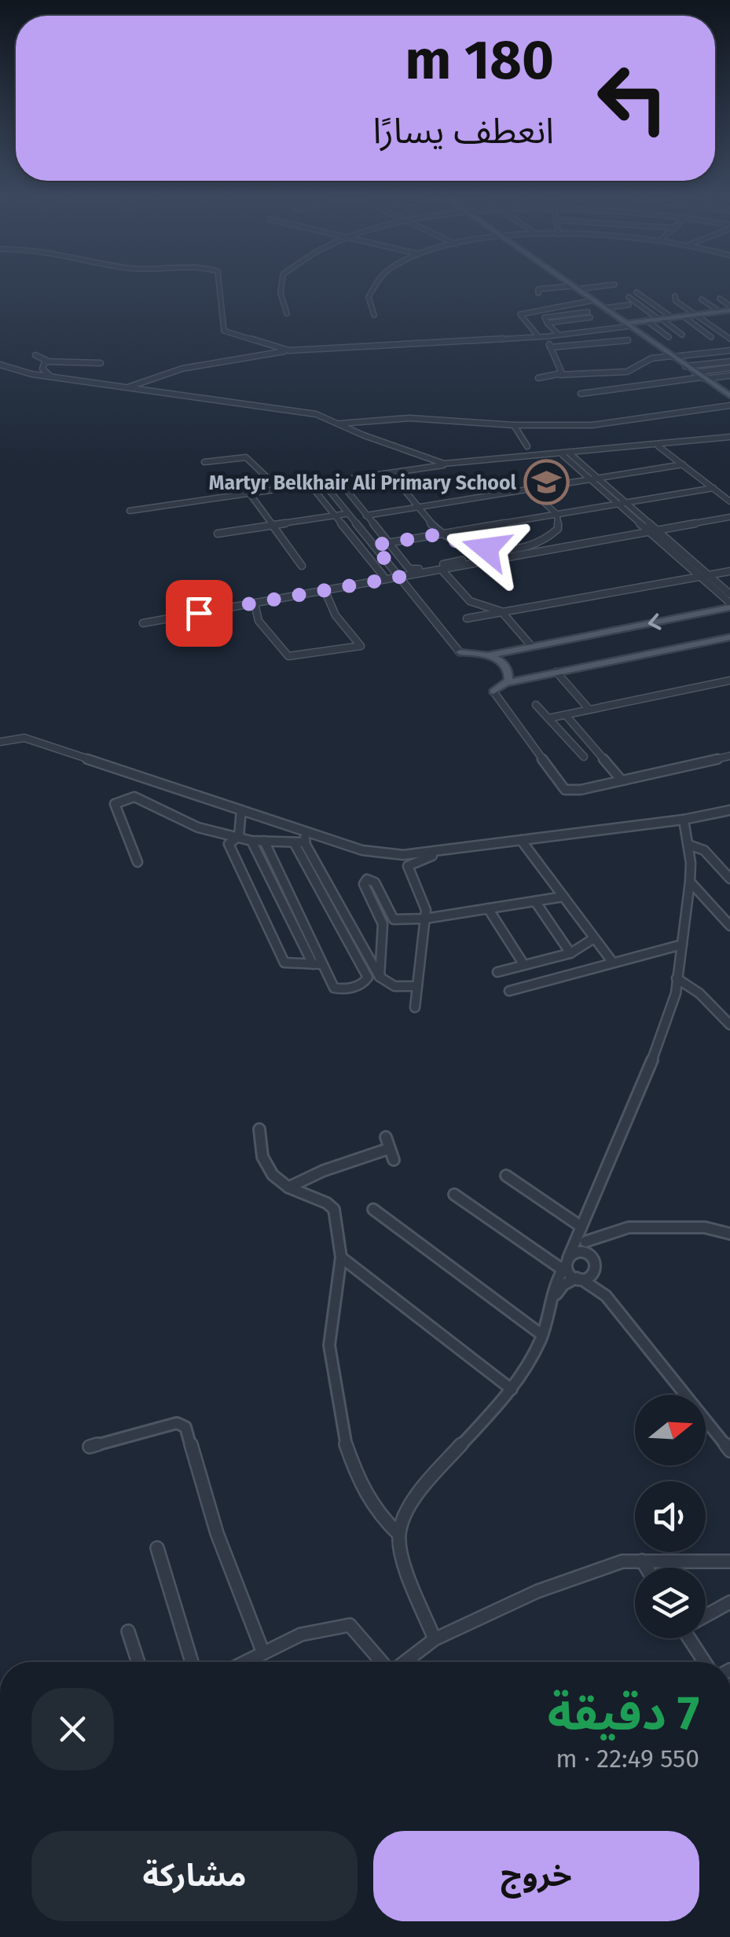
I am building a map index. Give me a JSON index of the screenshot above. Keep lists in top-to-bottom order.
{
  "places": {
    "school or university": ["Martyr Belkhair Ali Primary School"]
  },
  "north": "right",
  "page": {
    "turn": ["180 m", "انعطف يسارًا"],
    "heading": ["7 دقيقة", "550 m · 22:49"],
    "buttons": ["خروج", "مشاركة"]
  }
}
